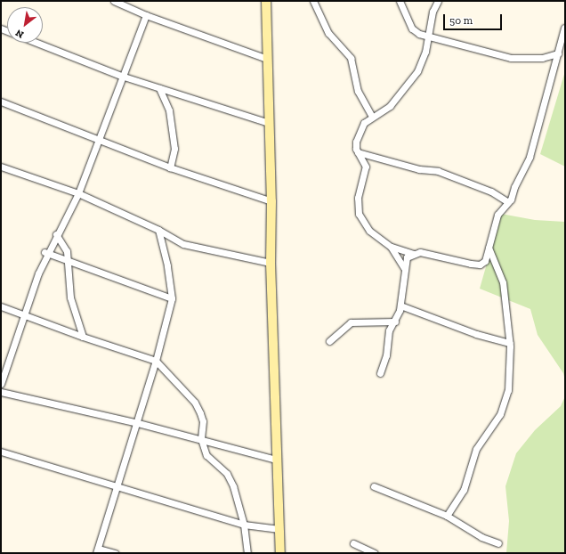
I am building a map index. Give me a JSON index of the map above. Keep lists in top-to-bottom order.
{
  "scale_bar": "50 m",
  "north": "bottom left"
}
